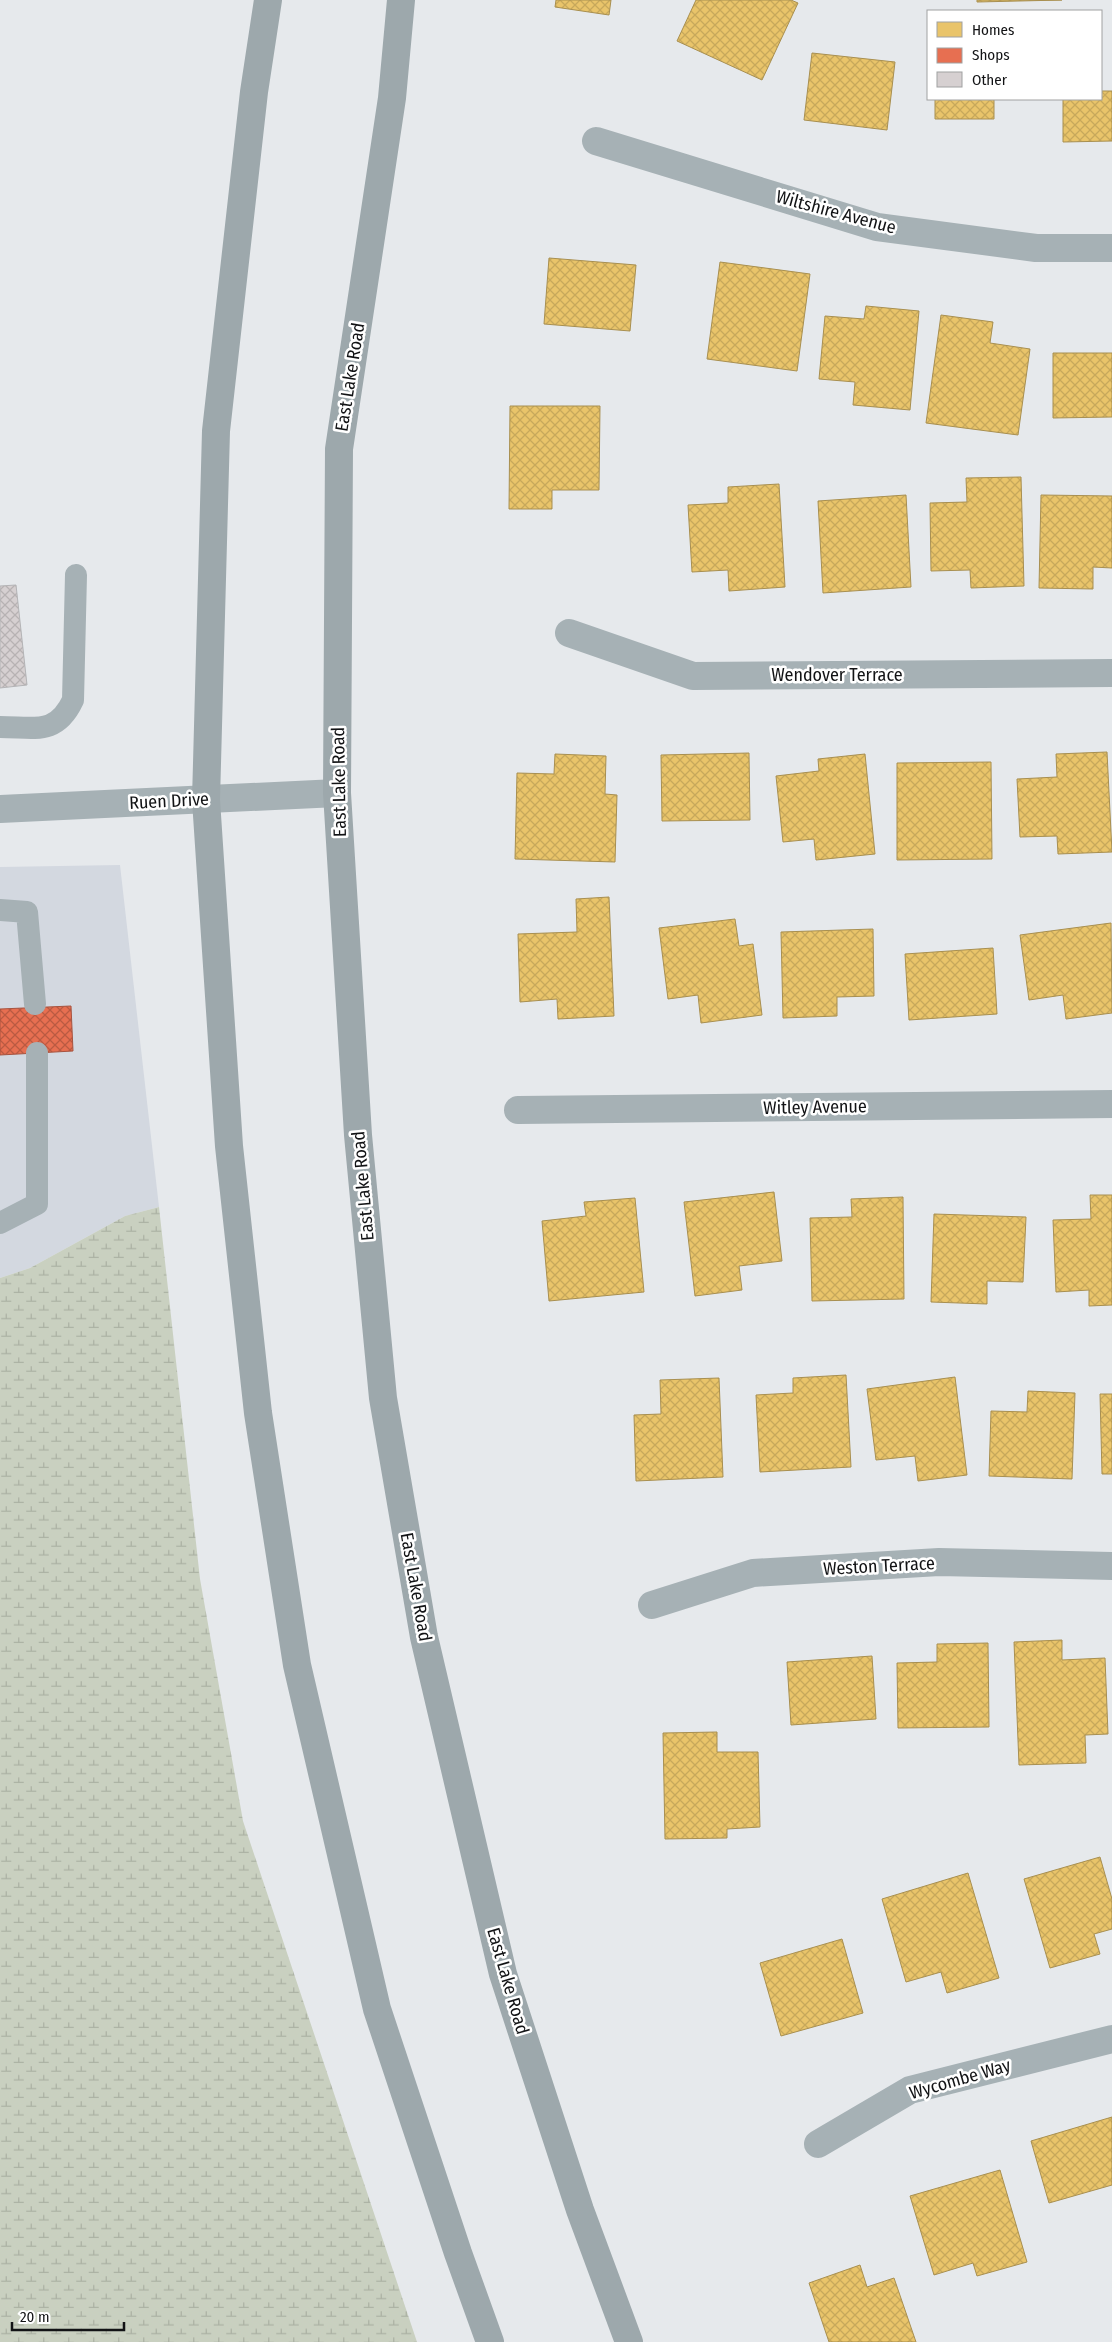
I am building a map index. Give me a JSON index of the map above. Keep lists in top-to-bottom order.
{
  "streets": {
    "main road": ["East Lake Road"],
    "street": [
      "Wiltshire Avenue",
      "Wendover Terrace",
      "Ruen Drive",
      "Witley Avenue",
      "Weston Terrace",
      "Wycombe Way"
    ]
  },
  "crossings": [
    ["East Lake Road", "Ruen Drive"]
  ],
  "legend": ["Homes", "Shops", "Other"],
  "scale_bar": "20 m"
}
